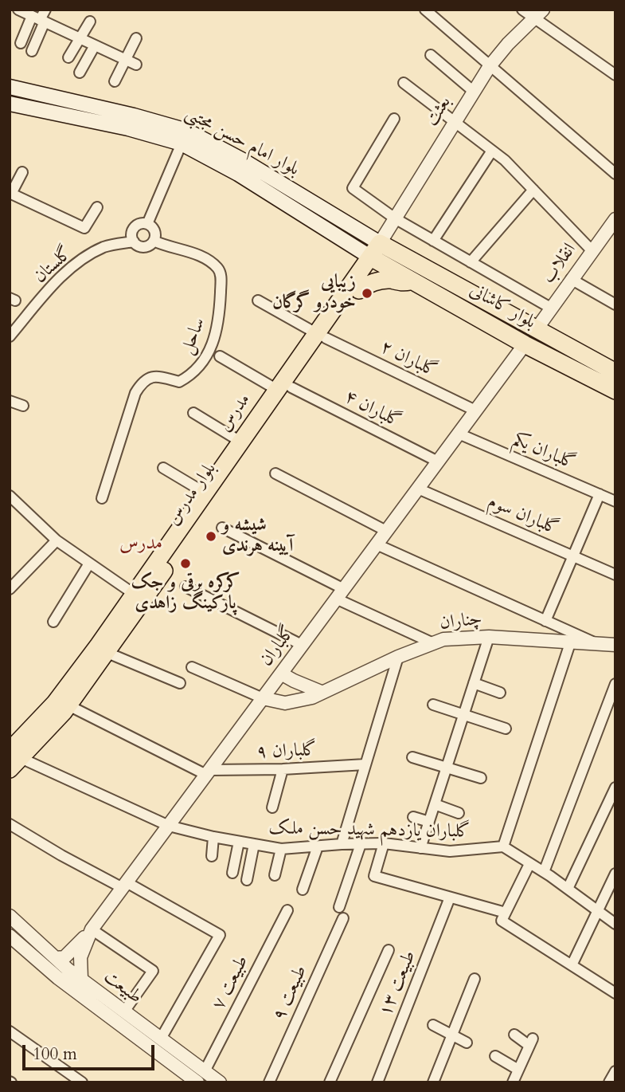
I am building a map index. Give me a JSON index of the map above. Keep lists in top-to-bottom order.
{
  "streets": {
    "main road": [
      "بلوار امام حسن مجتبی",
      "بلوار کاشانی",
      "مدرس",
      "بلوار مدرس"
    ],
    "street": [
      "بعثت",
      "انقلاب",
      "گلستان",
      "ساحل",
      "گلباران ۲",
      "گلباران ۴",
      "گلباران یکم",
      "گلباران سوم",
      "چناران",
      "گلباران",
      "۹ گلباران",
      "گلباران یازدهم شهید حسن ملک",
      "طبیعت ۷",
      "طبیعت ۱۳",
      "طبیعت",
      "طبیعت ۹"
    ]
  },
  "crossings": [
    ["بعثت", "بلوار امام حسن مجتبی"],
    ["بعثت", "بلوار کاشانی"],
    ["بعثت", "بلوار مدرس"],
    ["بلوار امام حسن مجتبی", "بلوار کاشانی"],
    ["بلوار امام حسن مجتبی", "بلوار مدرس"],
    ["انقلاب", "بلوار کاشانی"],
    ["گلستان", "ساحل"],
    ["بلوار کاشانی", "بلوار مدرس"],
    ["بلوار کاشانی", "گلباران"],
    ["گلباران ۲", "بلوار مدرس"],
    ["گلباران ۲", "گلباران"],
    ["گلباران ۴", "مدرس"],
    ["گلباران ۴", "بلوار مدرس"],
    ["گلباران ۴", "گلباران"],
    ["مدرس", "بلوار مدرس"],
    ["مدرس", "گلباران یازدهم شهید حسن ملک"],
    ["گلباران یکم", "گلباران"],
    ["بلوار مدرس", "گلباران یازدهم شهید حسن ملک"],
    ["گلباران سوم", "گلباران"],
    ["چناران", "گلباران"],
    ["گلباران", "۹ گلباران"],
    ["گلباران", "گلباران یازدهم شهید حسن ملک"],
    ["گلباران", "طبیعت"],
    ["طبیعت ۷", "طبیعت"]
  ],
  "districts": ["مدرس"],
  "places": ["زیبایی خودرو گرگان", "شیشه و آیینه هرندی", "کرکره برقی و جک پارکینگ زاهدی"],
  "scale_bar": "100 m"
}
